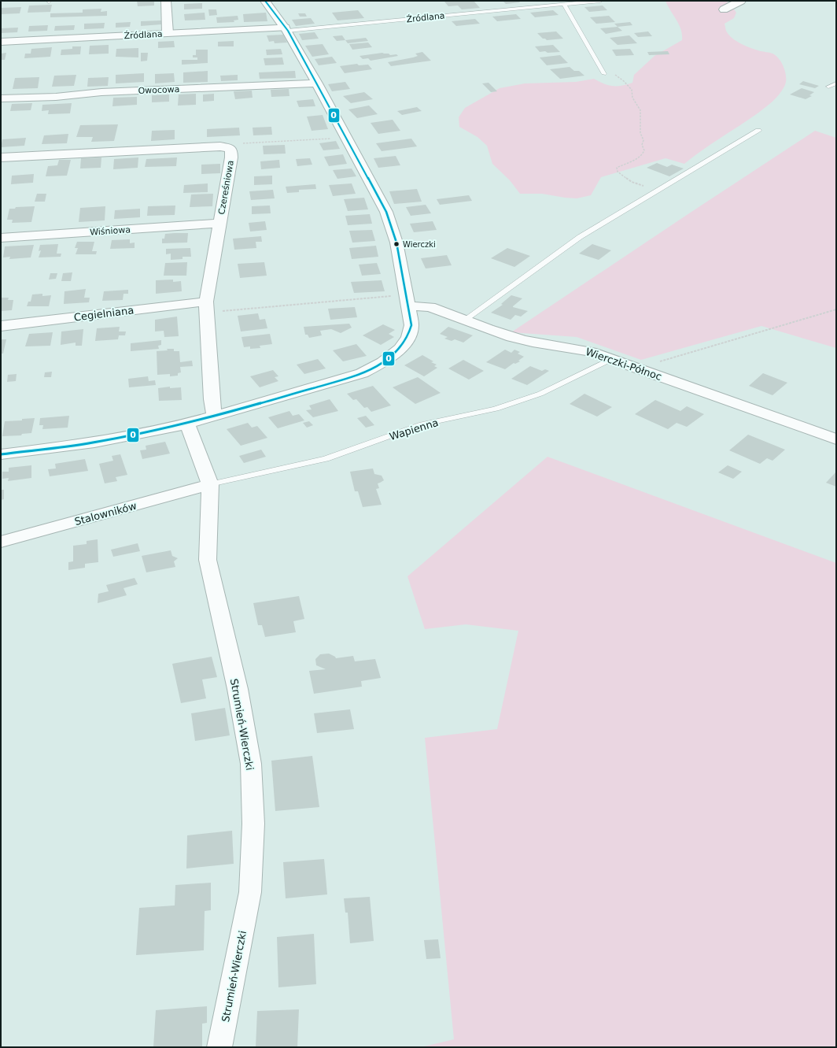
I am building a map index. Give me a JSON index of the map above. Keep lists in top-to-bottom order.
{
  "streets": {
    "street": [
      "Źródlana",
      "Owocowa",
      "Czereśniowa",
      "Wiśniowa",
      "Cegielniana",
      "Wierczki-Północ",
      "Stalowników",
      "Strumień-Wierczki"
    ],
    "lane": ["Wapienna"]
  },
  "crossings": [
    ["Czereśniowa", "Wiśniowa"],
    ["Czereśniowa", "Cegielniana"],
    ["Wierczki-Północ", "Wapienna"],
    ["Wapienna", "Stalowników"],
    ["Wapienna", "Strumień-Wierczki"],
    ["Stalowników", "Strumień-Wierczki"]
  ],
  "places": ["Wierczki"],
  "lines": ["transit line 0"]
}
